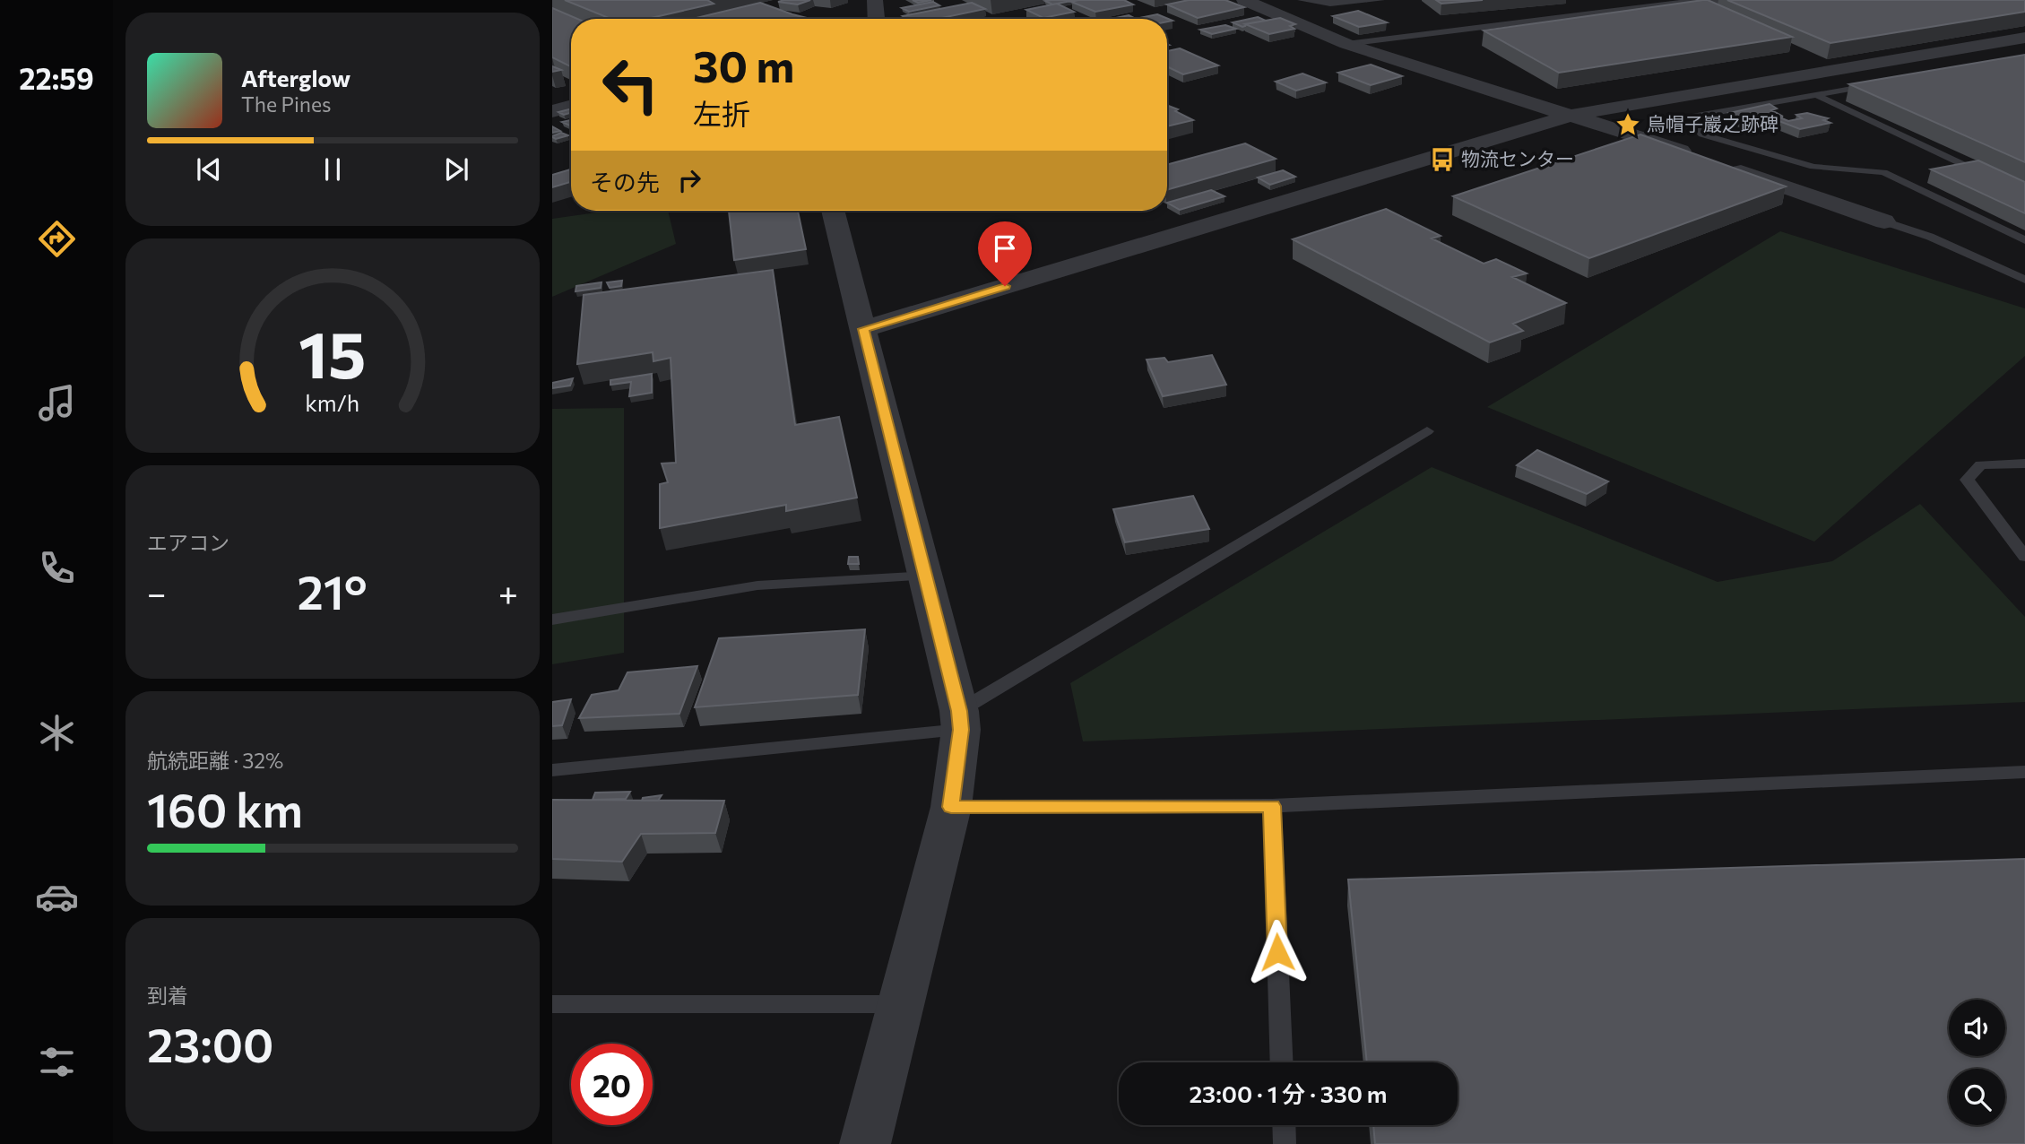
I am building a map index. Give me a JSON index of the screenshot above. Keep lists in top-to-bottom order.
{
  "places": {
    "place": ["烏帽子巖之跡碑"],
    "bus stop": ["物流センター"]
  },
  "page": {
    "tabs": "22:59",
    "turn": ["30 m", "左折"],
    "song": ["Afterglow", "The Pines"],
    "then": "その先",
    "tile": [
      "エアコン",
      ["航続距離 · 32%", "160 km"],
      ["到着", "23:00"]
    ],
    "heat": ["−", "21°", "+"],
    "limit": "20",
    "trip": "23:00 · 1 分 · 330 m",
    "gauge": ["15", "km/h"]
  }
}
